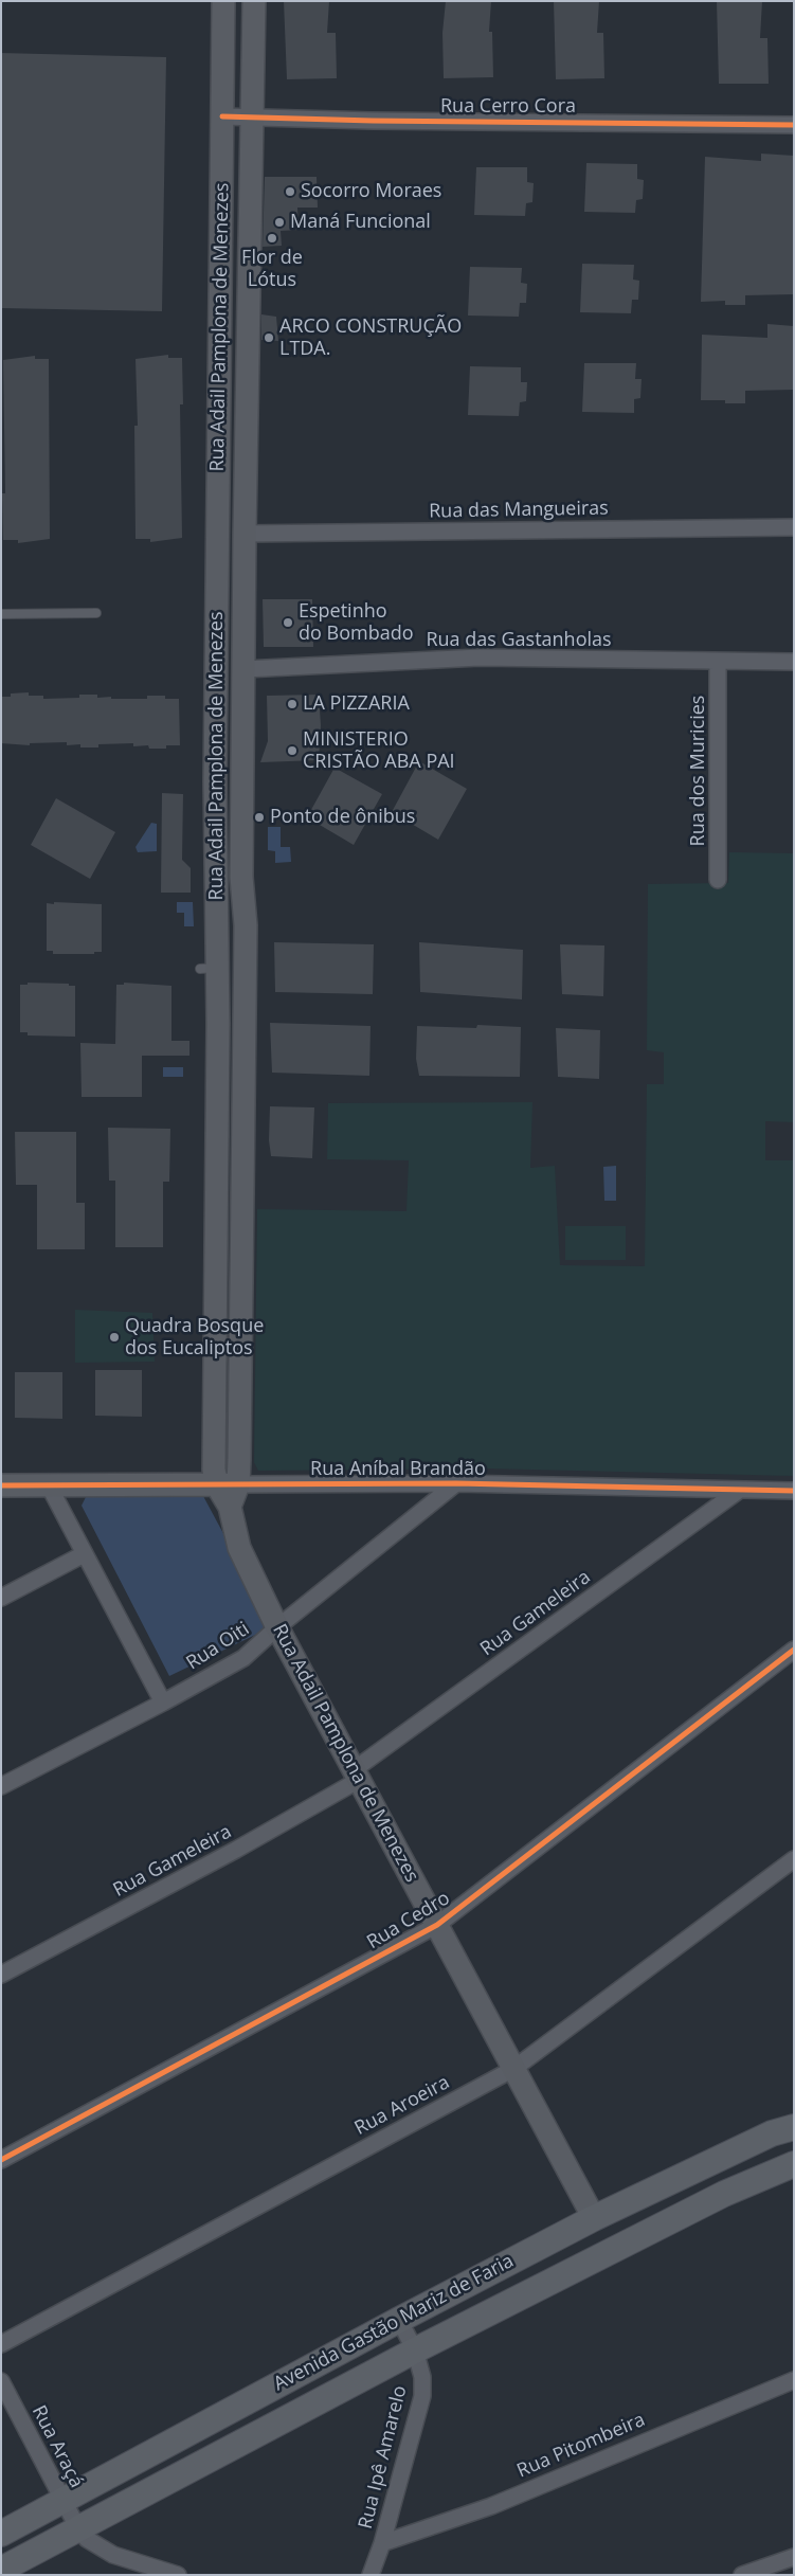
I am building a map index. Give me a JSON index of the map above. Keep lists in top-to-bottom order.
{
  "streets": {
    "main road": ["Rua Adail Pamplona de Menezes", "Rua Aníbal Brandão", "Avenida Gastão Mariz de Faria"],
    "street": [
      "Rua Cerro Cora",
      "Rua das Mangueiras",
      "Rua das Gastanholas",
      "Rua dos Muricies",
      "Rua Gameleira",
      "Rua Oiti",
      "Rua Cedro",
      "Rua Aroeira",
      "Rua Pitombeira",
      "Rua Araçá",
      "Rua Ipê Amarelo"
    ]
  },
  "crossings": [
    ["Rua Cerro Cora", "Rua Adail Pamplona de Menezes"],
    ["Rua Adail Pamplona de Menezes", "Rua das Mangueiras"],
    ["Rua Adail Pamplona de Menezes", "Rua das Gastanholas"],
    ["Rua Adail Pamplona de Menezes", "Rua Aníbal Brandão"],
    ["Rua Adail Pamplona de Menezes", "Rua Gameleira"],
    ["Rua Adail Pamplona de Menezes", "Rua Oiti"],
    ["Rua Adail Pamplona de Menezes", "Rua Cedro"],
    ["Rua Adail Pamplona de Menezes", "Rua Aroeira"],
    ["Rua Adail Pamplona de Menezes", "Avenida Gastão Mariz de Faria"],
    ["Rua das Gastanholas", "Rua dos Muricies"],
    ["Rua Aníbal Brandão", "Rua Gameleira"],
    ["Rua Aníbal Brandão", "Rua Oiti"],
    ["Avenida Gastão Mariz de Faria", "Rua Araçá"],
    ["Avenida Gastão Mariz de Faria", "Rua Ipê Amarelo"],
    ["Rua Pitombeira", "Rua Ipê Amarelo"]
  ],
  "places": [
    "Socorro Moraes",
    "Maná Funcional",
    "Flor de Lótus",
    "ARCO CONSTRUÇÃO LTDA.",
    "Espetinho do Bombado",
    "LA PIZZARIA",
    "MINISTERIO CRISTÃO ABA PAI",
    "Ponto de ônibus",
    "Quadra Bosque dos Eucaliptos"
  ]
}
